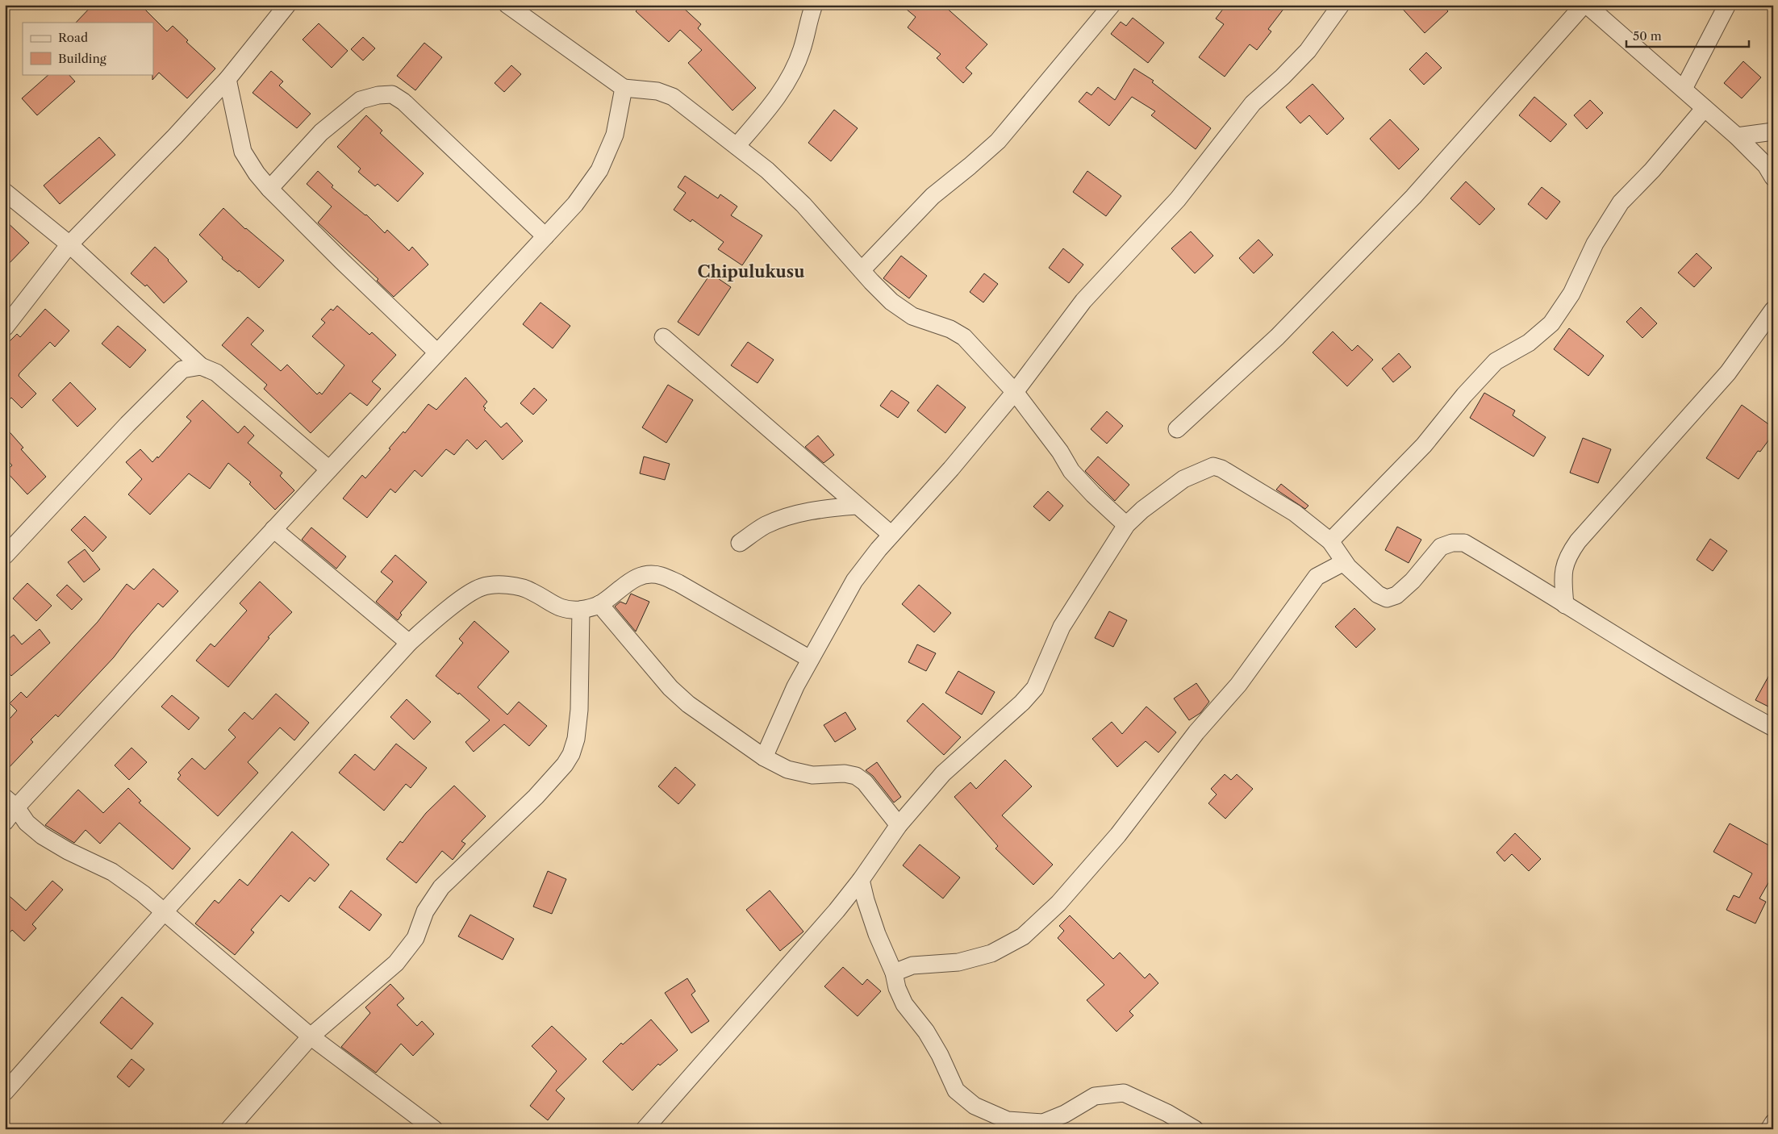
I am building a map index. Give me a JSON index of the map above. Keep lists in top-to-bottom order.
{
  "districts": ["Chipulukusu"],
  "legend": ["Road", "Building"],
  "scale_bar": "50 m"
}
